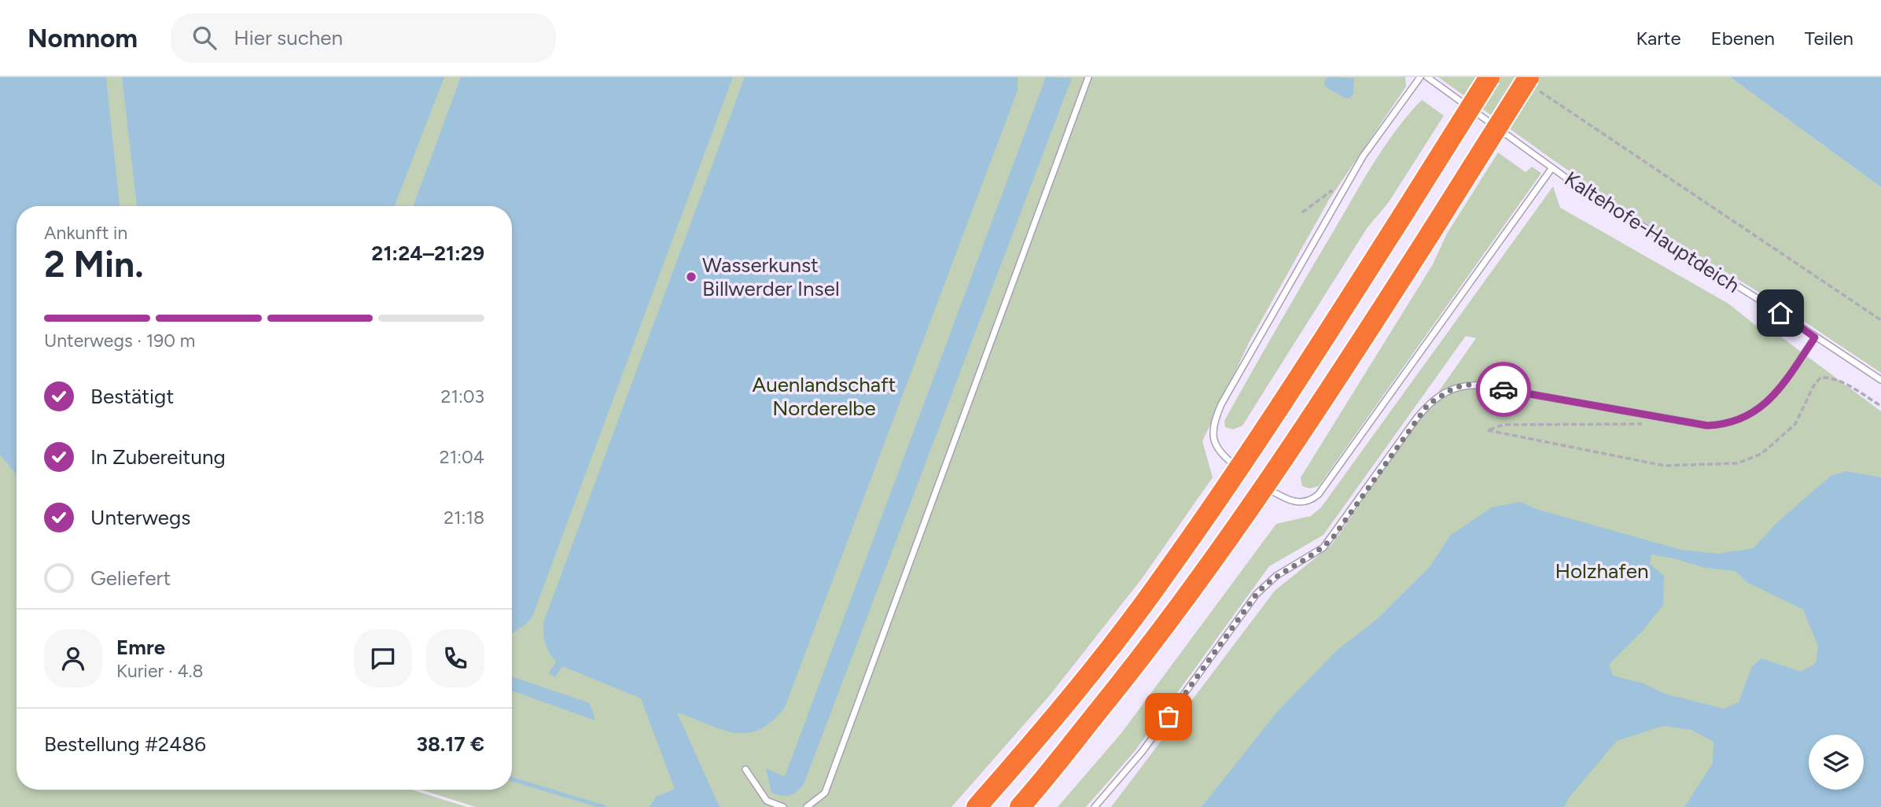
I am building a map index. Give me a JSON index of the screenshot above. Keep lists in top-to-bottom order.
{
  "streets": {
    "lane": ["Kaltehofe-Hauptdeich"]
  },
  "parks": ["Auenlandschaft Norderelbe", "Holzhafen"],
  "places": ["Wasserkunst Billwerder Insel"],
  "page": {
    "header": "Nomnom",
    "search": "Hier suchen",
    "nav": ["Karte", "Ebenen", "Teilen"],
    "heading": ["2 Min.", "Ankunft in", "21:24–21:29"],
    "panel": [
      "Emre",
      "Kurier · 4.8",
      "Bestellung #2486",
      "38.17 €"
    ],
    "bar": "Unterwegs · 190 m",
    "list": [
      ["Bestätigt", "21:03"],
      ["In Zubereitung", "21:04"],
      ["Unterwegs", "21:18"],
      "Geliefert"
    ]
  }
}
